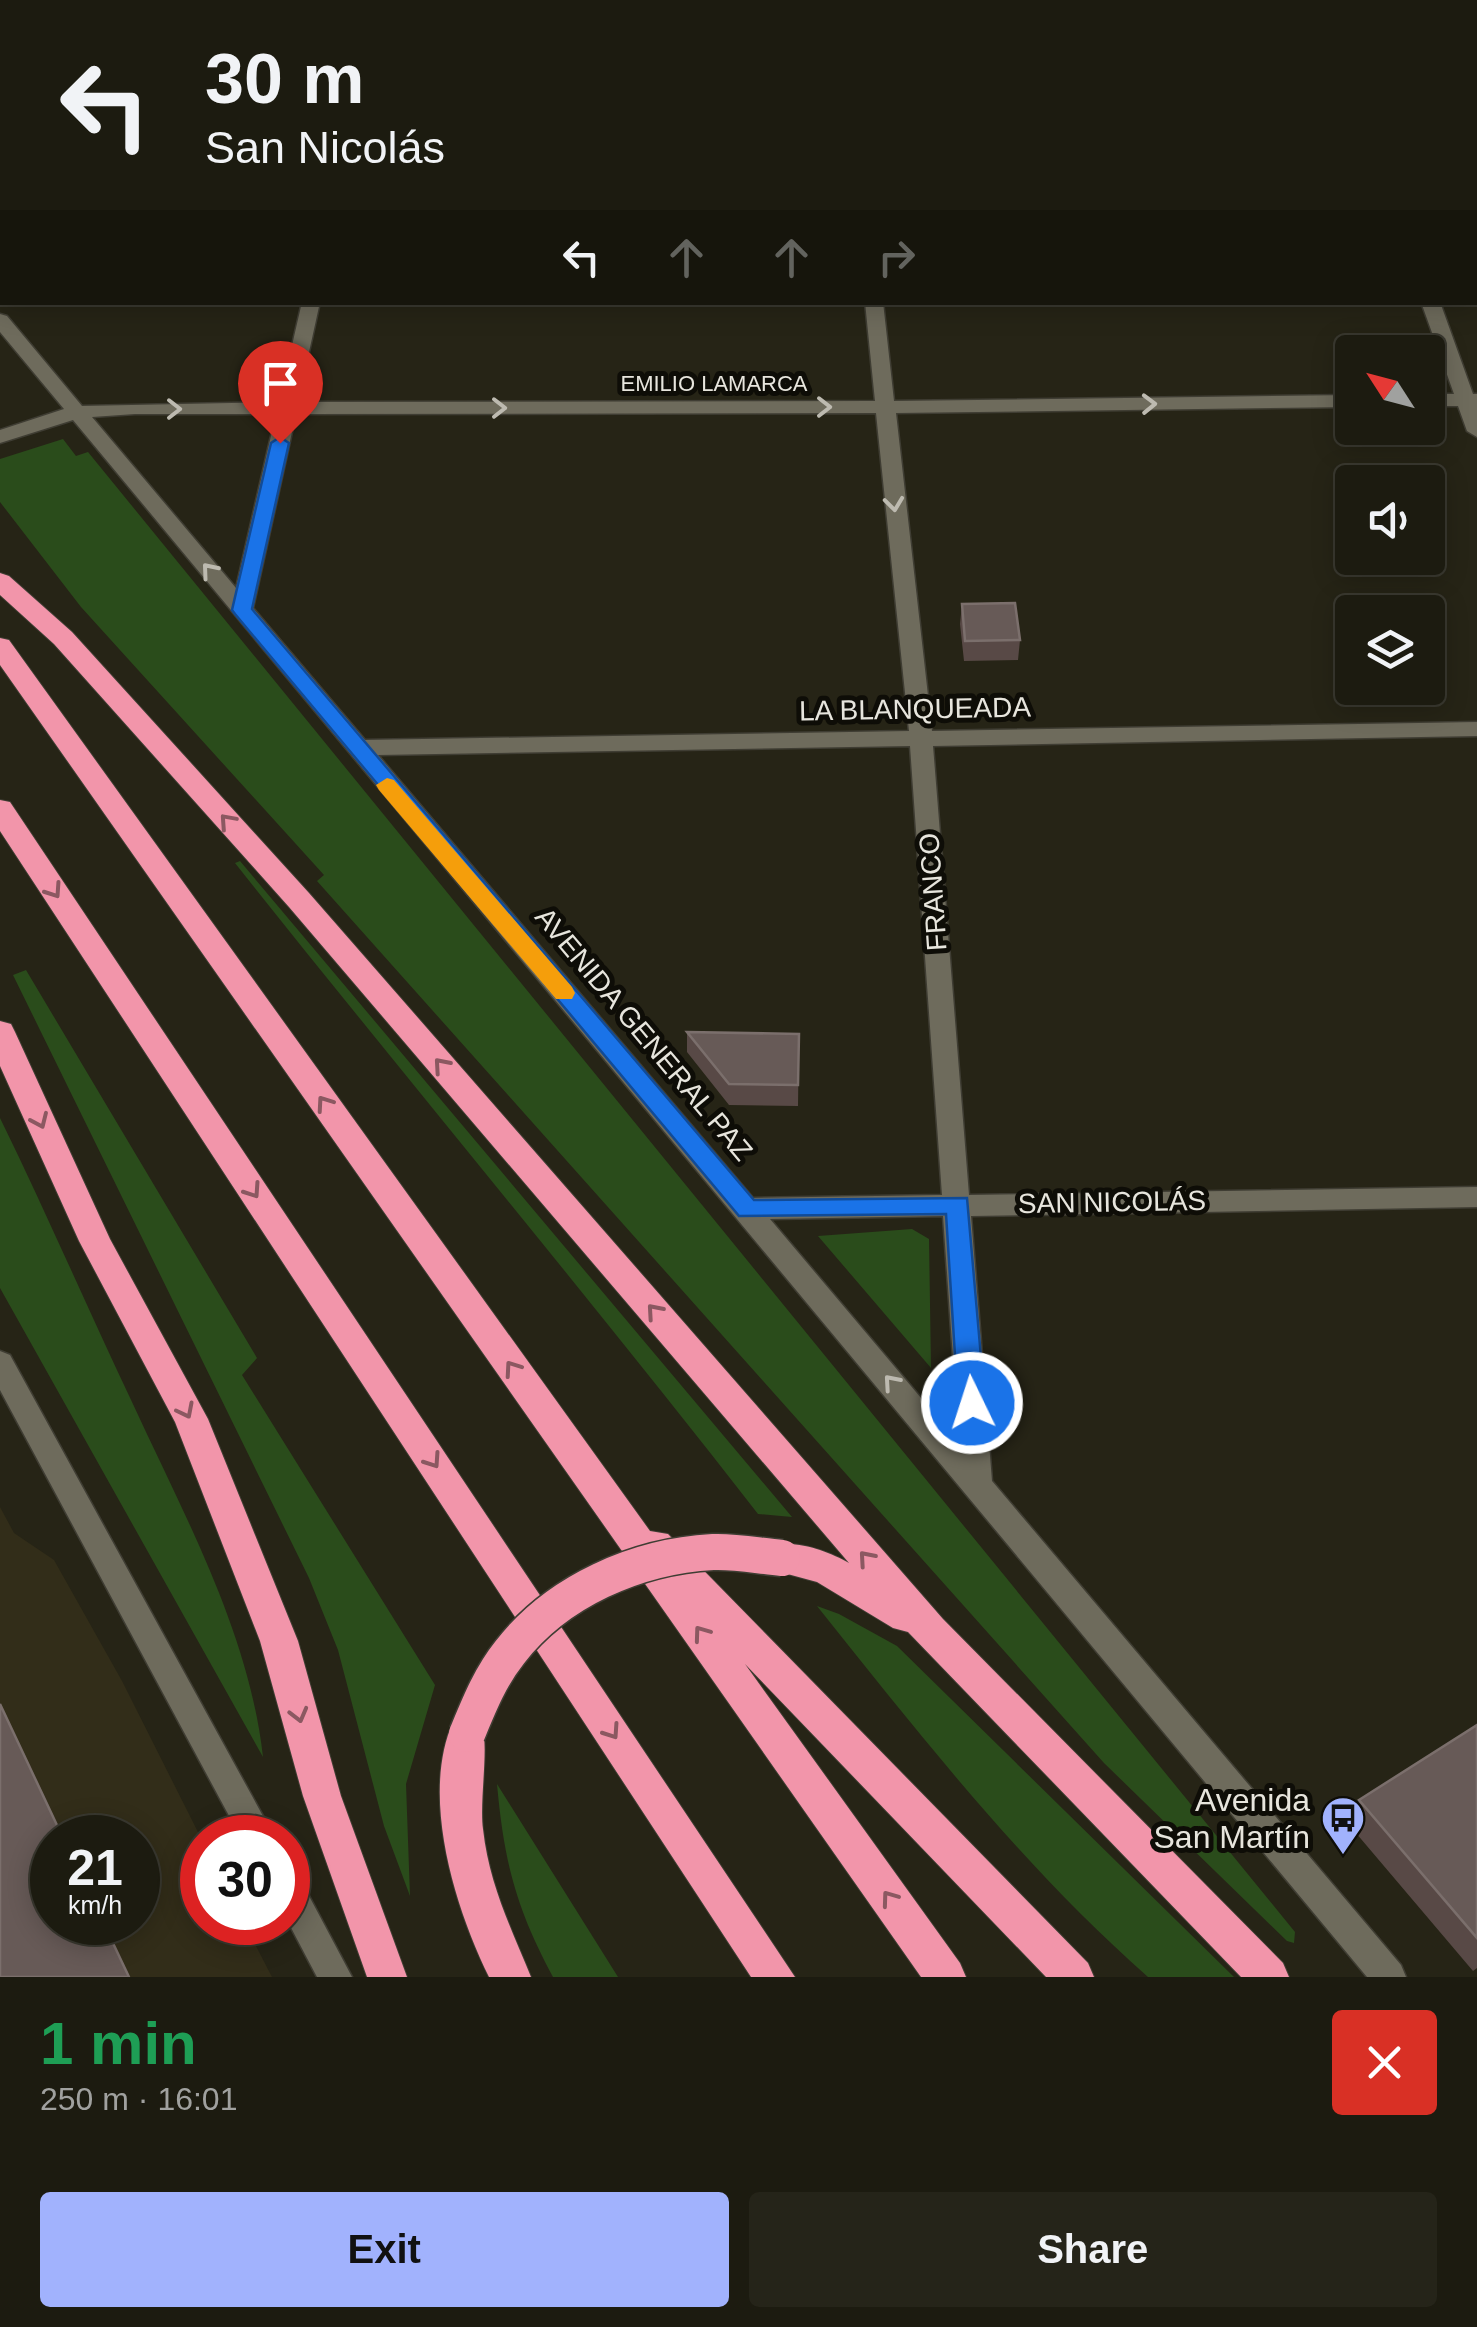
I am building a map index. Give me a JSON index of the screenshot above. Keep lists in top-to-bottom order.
{
  "streets": {
    "street": [
      "EMILIO LAMARCA",
      "LA BLANQUEADA",
      "FRANCO",
      "AVENIDA GENERAL PAZ",
      "SAN NICOLÁS"
    ]
  },
  "crossings": [
    ["EMILIO LAMARCA", "FRANCO"],
    ["EMILIO LAMARCA", "AVENIDA GENERAL PAZ"],
    ["LA BLANQUEADA", "FRANCO"],
    ["LA BLANQUEADA", "AVENIDA GENERAL PAZ"],
    ["FRANCO", "AVENIDA GENERAL PAZ"],
    ["FRANCO", "SAN NICOLÁS"],
    ["AVENIDA GENERAL PAZ", "SAN NICOLÁS"]
  ],
  "one_way": ["EMILIO LAMARCA"],
  "places": {
    "bus stop": ["Avenida San Martín"]
  },
  "north": "top left",
  "page": {
    "turn": ["30 m", "San Nicolás"],
    "speed": "21 km/h",
    "limit": "30",
    "heading": ["1 min", "250 m · 16:01"],
    "buttons": ["Exit", "Share"]
  }
}
